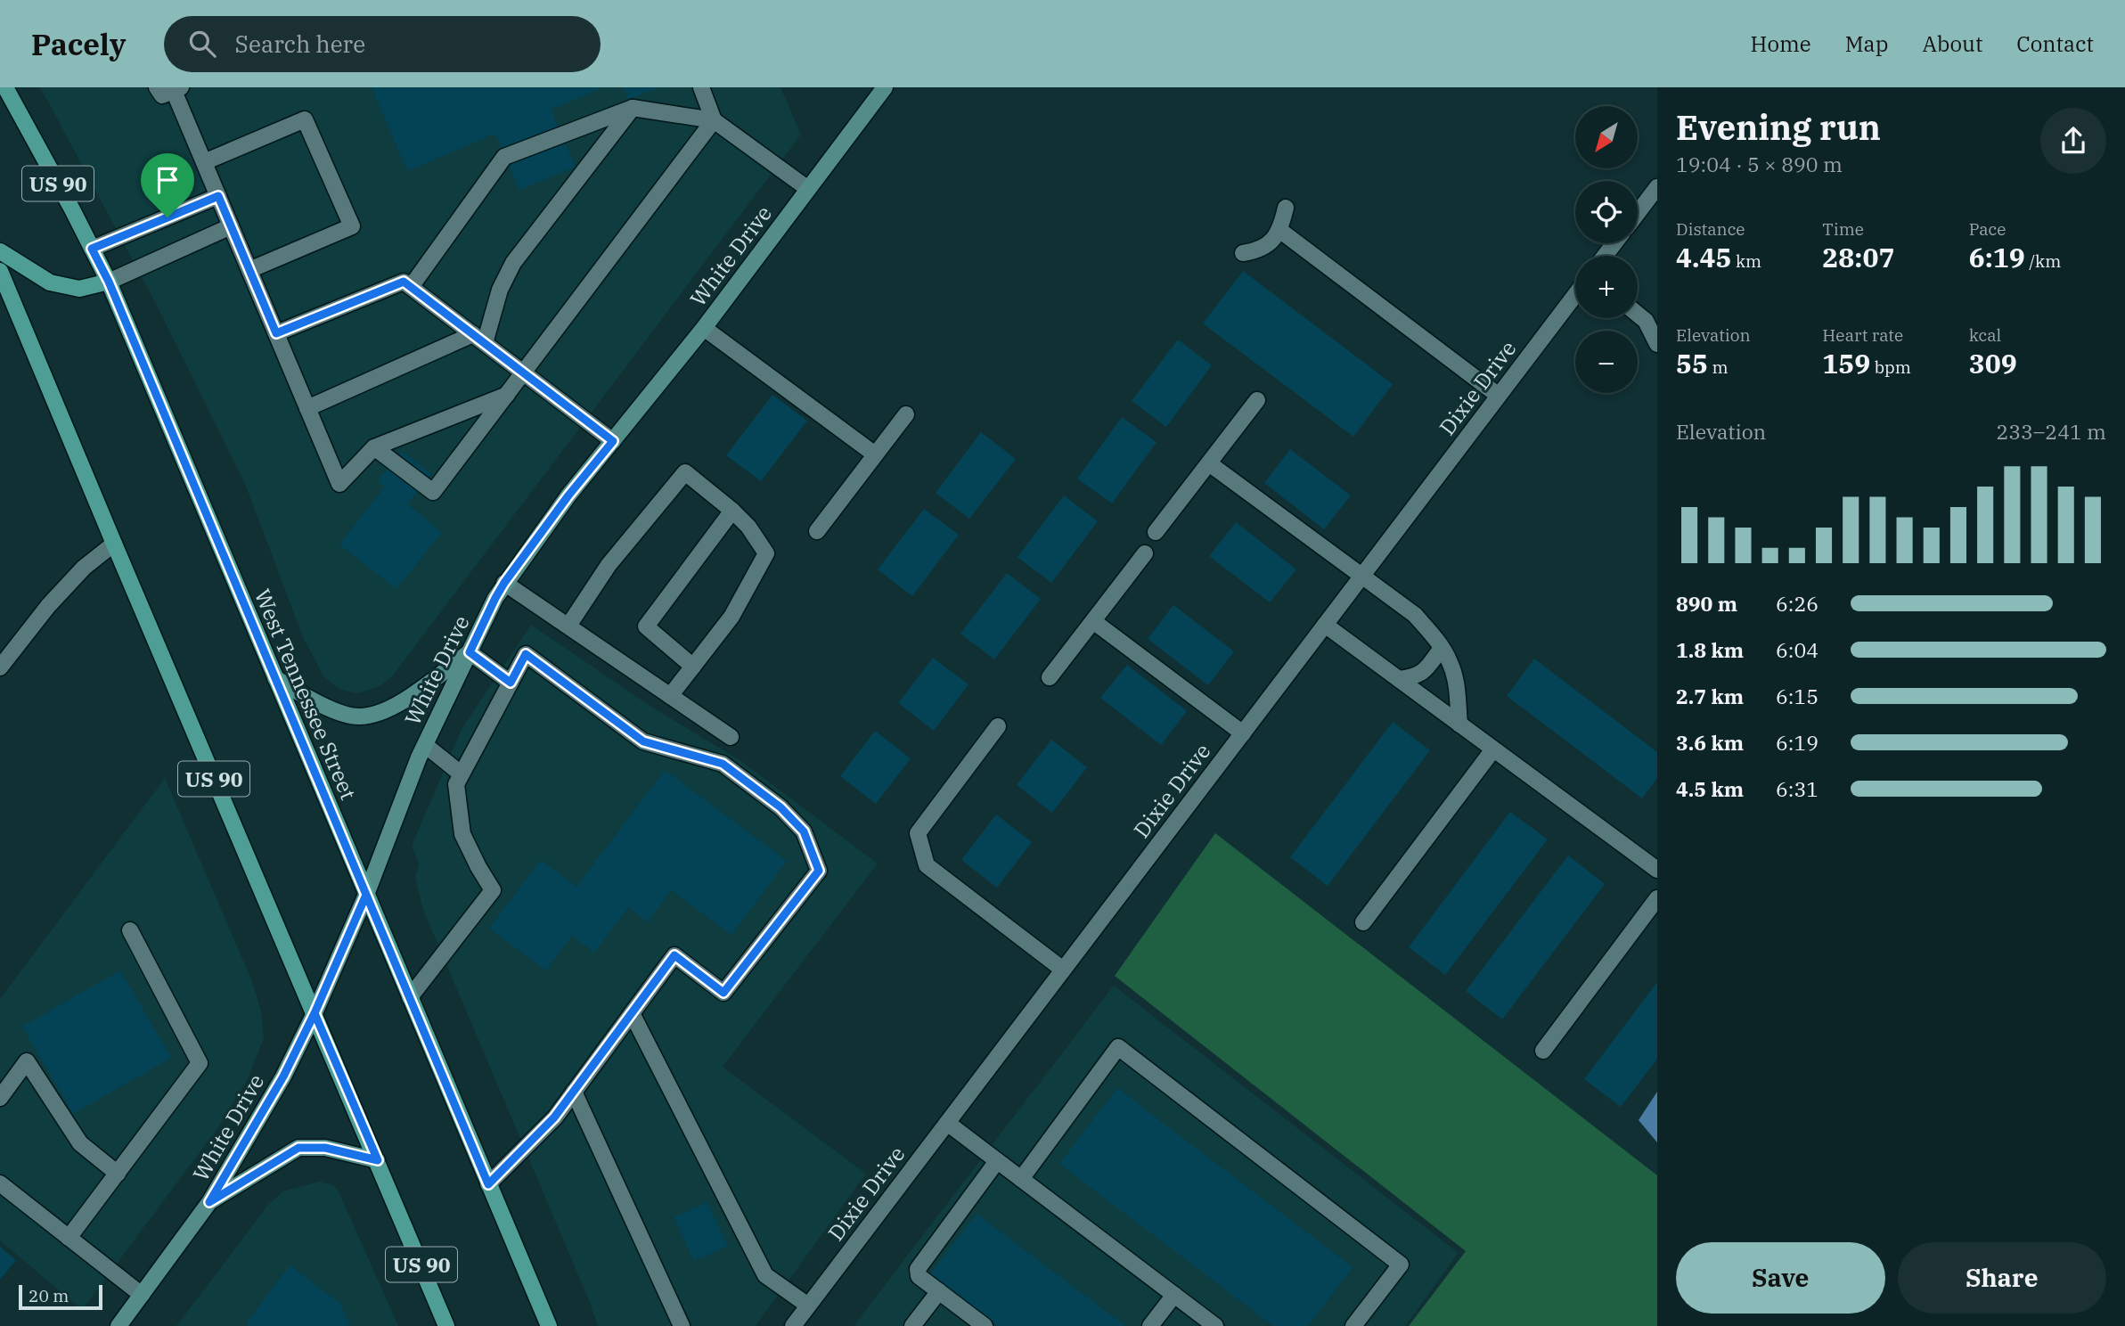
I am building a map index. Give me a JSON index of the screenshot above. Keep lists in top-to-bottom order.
{
  "streets": {
    "main road": ["US 90", "West Tennessee Street"],
    "street": ["White Drive", "Dixie Drive"]
  },
  "crossings": [
    ["US 90", "White Drive"],
    ["White Drive", "West Tennessee Street"]
  ],
  "scale_bar": "20 m",
  "north": "bottom left",
  "page": {
    "header": "Pacely",
    "search": "Search here",
    "nav": [
      "Home",
      "Map",
      "About",
      "Contact"
    ],
    "heading": ["Evening run", "19:04 · 5 × 890 m"],
    "map_buttons": ["+", "−"],
    "stats": [
      ["Distance", "4.45 km"],
      ["Time", "28:07"],
      ["Pace", "6:19 /km"],
      ["Elevation", "55 m"],
      ["Heart rate", "159 bpm"],
      ["kcal", "309"]
    ],
    "chart": ["Elevation", "233–241 m"],
    "list": [
      {
        "name": "890 m",
        "note": "6:26"
      },
      {
        "name": "1.8 km",
        "note": "6:04"
      },
      {
        "name": "2.7 km",
        "note": "6:15"
      },
      {
        "name": "3.6 km",
        "note": "6:19"
      },
      {
        "name": "4.5 km",
        "note": "6:31"
      }
    ],
    "buttons": ["Save", "Share"],
    "scale": "20 m"
  }
}
